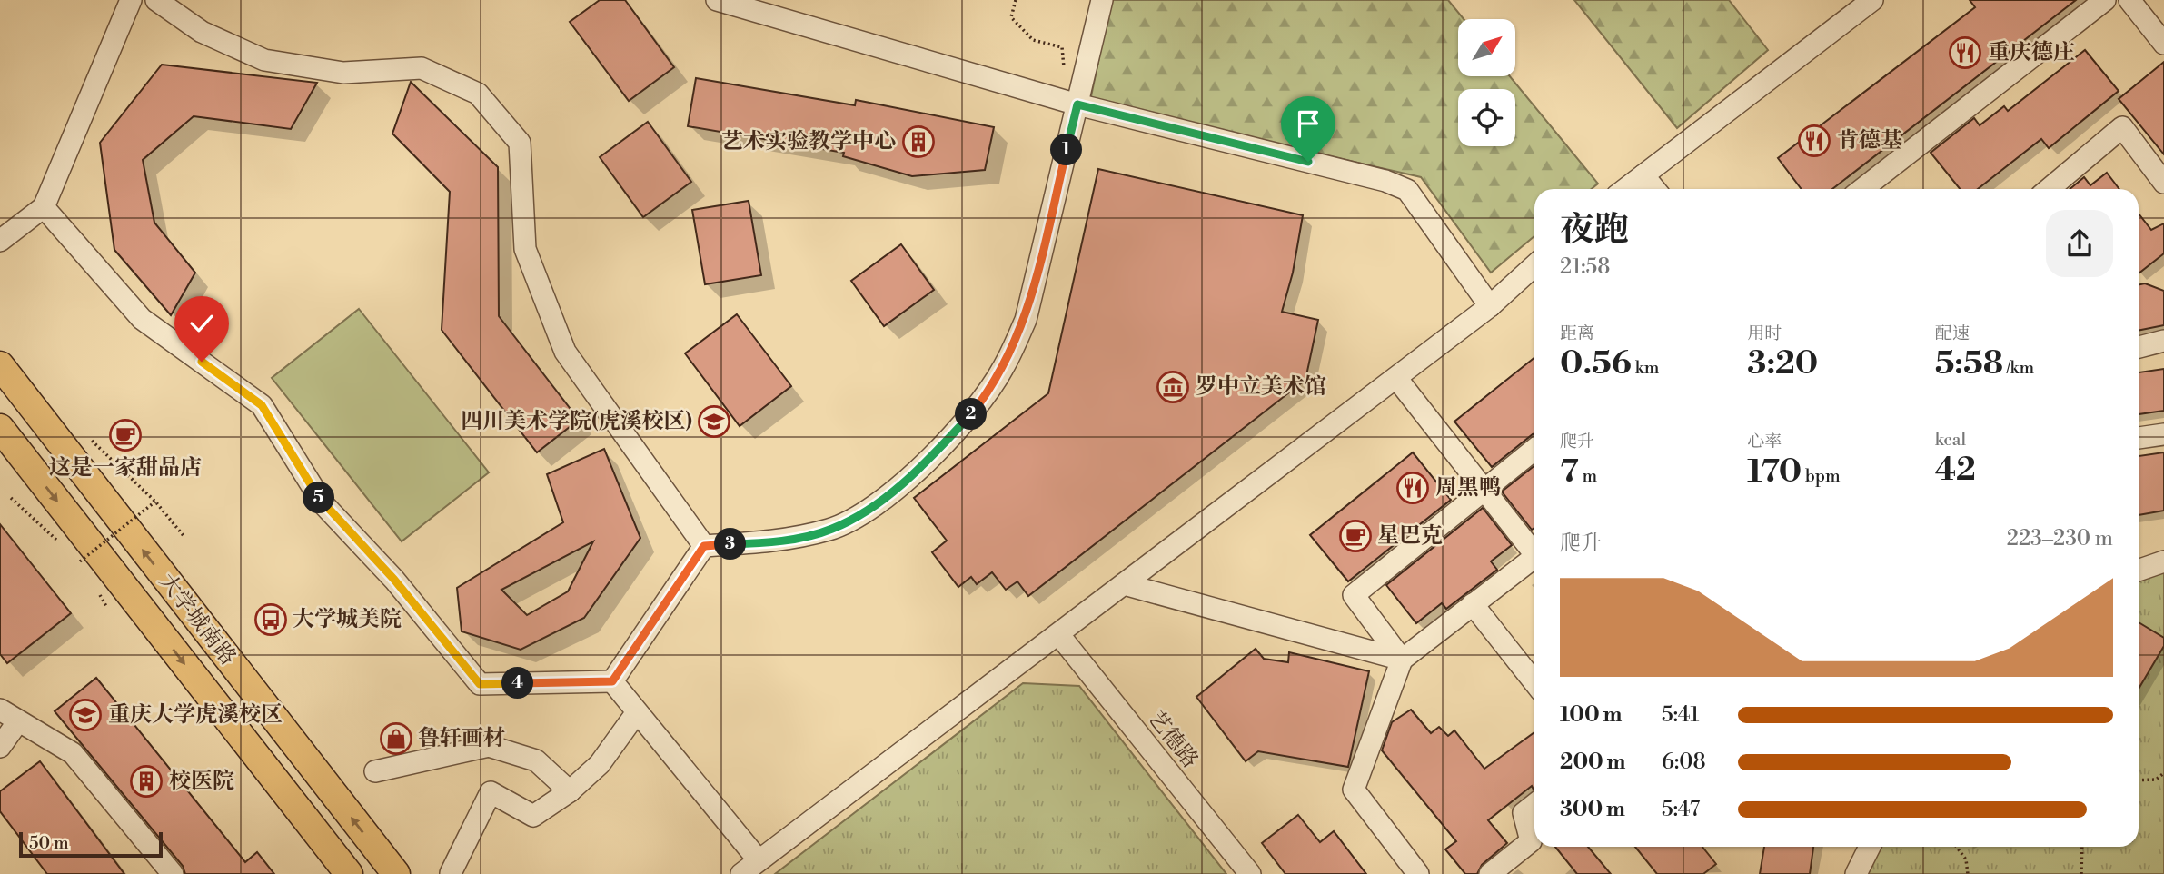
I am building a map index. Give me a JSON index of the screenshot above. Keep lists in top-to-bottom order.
{
  "streets": {
    "main road": ["大学城南路"],
    "street": ["艺德路"]
  },
  "places": {
    "restaurant": ["重庆德庄", "肯德基", "周黑鸭"],
    "building": ["艺术实验教学中心", "校医院"],
    "museum": ["罗中立美术馆"],
    "school or university": ["四川美术学院(虎溪校区)", "重庆大学虎溪校区"],
    "cafe": ["这是一家甜品店", "星巴克"],
    "bus stop": ["大学城美院"],
    "shop": ["鲁轩画材"]
  },
  "scale_bar": "50 m",
  "north": "top right",
  "page": {
    "pins": [
      "1",
      "2",
      "5",
      "3",
      "4"
    ],
    "heading": ["夜跑", "21:58"],
    "stats": [
      ["距离", "0.56 km"],
      ["用时", "3:20"],
      ["配速", "5:58 /km"],
      ["爬升", "7 m"],
      ["心率", "170 bpm"],
      ["kcal", "42"]
    ],
    "chart": ["爬升", "223–230 m"],
    "list": [
      {
        "name": "100 m",
        "note": "5:41"
      },
      {
        "name": "200 m",
        "note": "6:08"
      },
      {
        "name": "300 m",
        "note": "5:47"
      }
    ],
    "scale": "50 m"
  }
}
